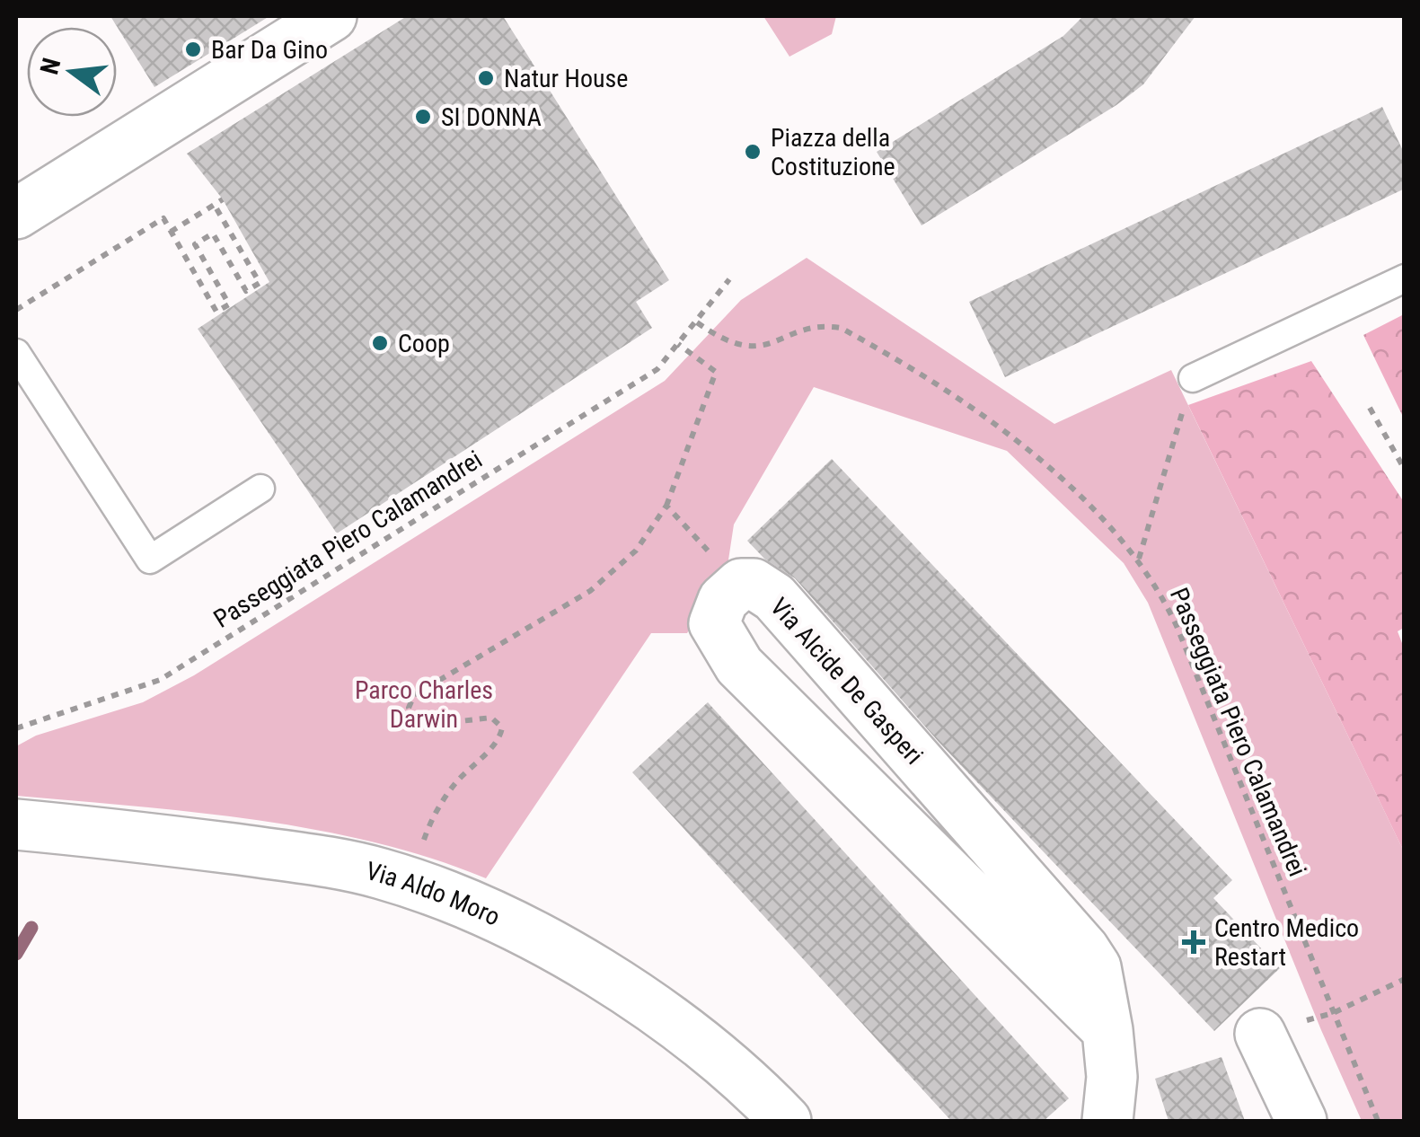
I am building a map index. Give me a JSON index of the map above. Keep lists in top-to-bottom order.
{
  "streets": {
    "street": ["Via Alcide De Gasperi", "Via Aldo Moro"],
    "path": ["Passeggiata Piero Calamandrei"]
  },
  "parks": ["Parco Charles Darwin"],
  "places": {
    "other": [
      "Bar Da Gino",
      "Natur House",
      "SI DONNA",
      "Piazza della Costituzione",
      "Coop"
    ],
    "health": ["Centro Medico Restart"]
  },
  "north": "left"
}
